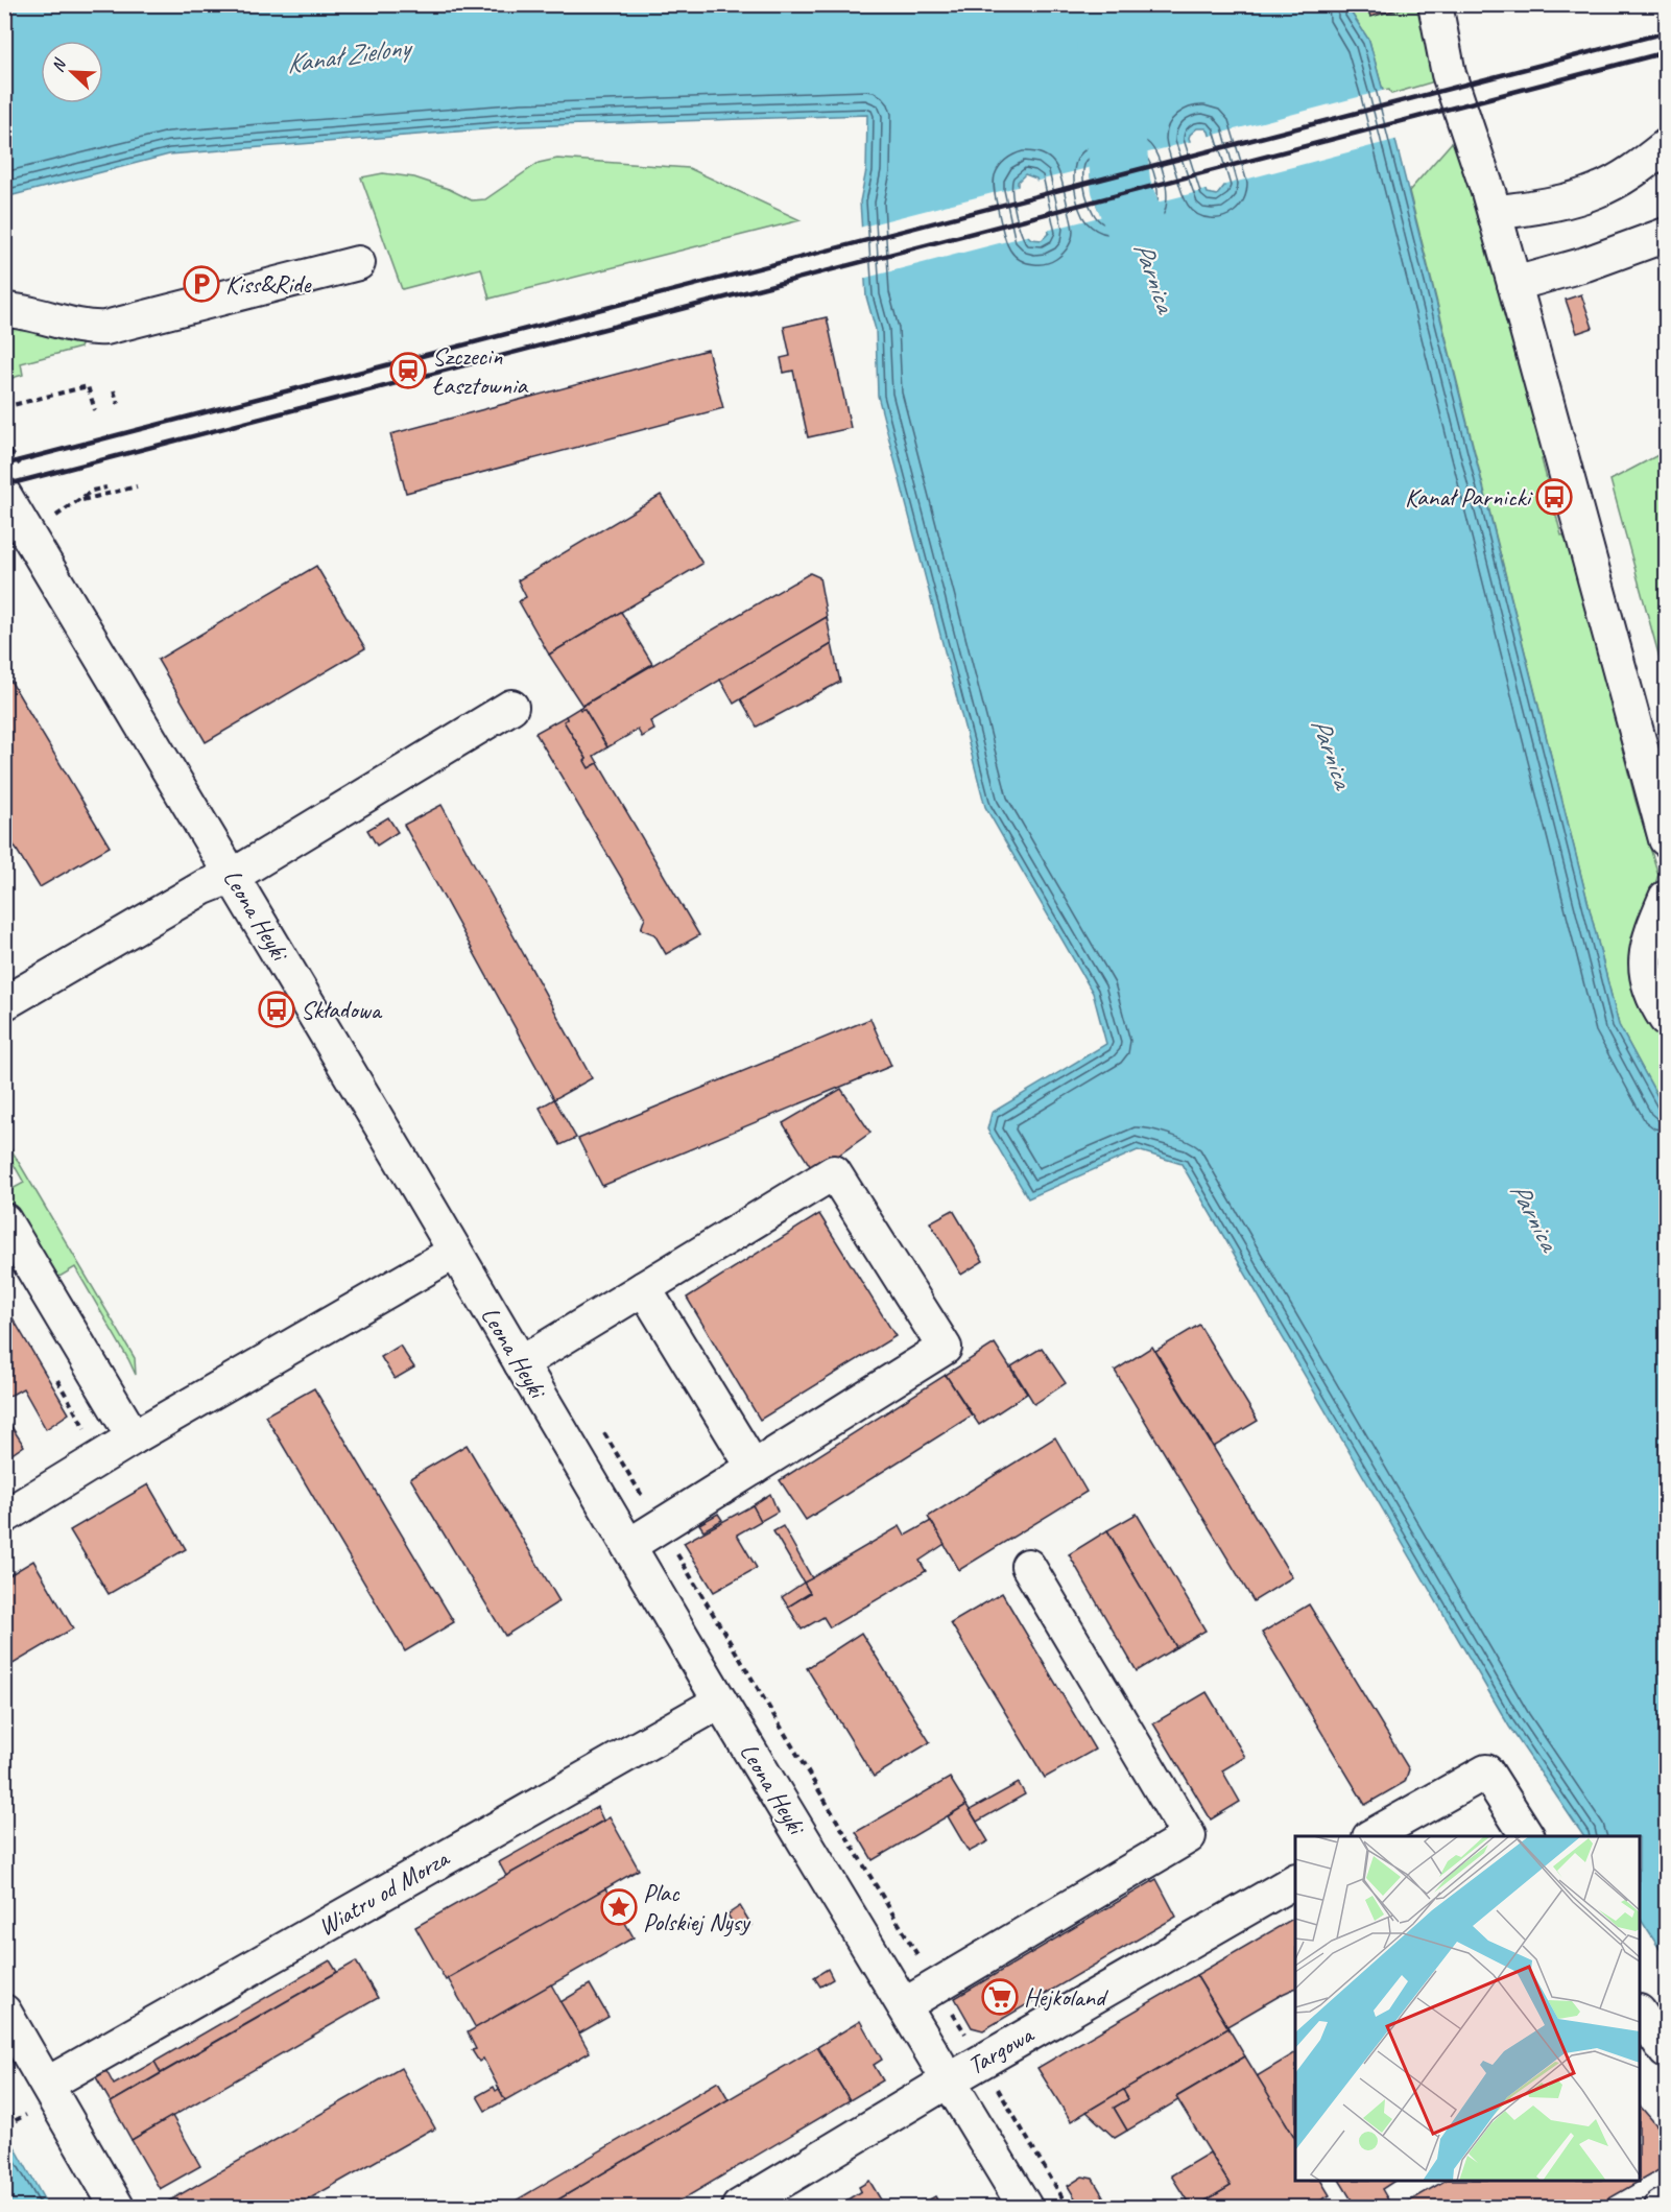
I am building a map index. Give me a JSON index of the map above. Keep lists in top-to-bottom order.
{
  "streets": {
    "street": ["Leona Heyki", "Wiatru od Morza", "Targowa"]
  },
  "crossings": [
    ["Leona Heyki", "Wiatru od Morza"],
    ["Leona Heyki", "Targowa"]
  ],
  "water": ["Kanał Zielony", "Parnica"],
  "places": {
    "parking": ["Kiss&Ride"],
    "station": ["Szczecin Łasztownia"],
    "bus stop": ["Kanał Parnicki", "Składowa"],
    "place": ["Plac Polskiej Nysy"],
    "supermarket": ["Hejkoland"]
  },
  "north": "top left"
}
